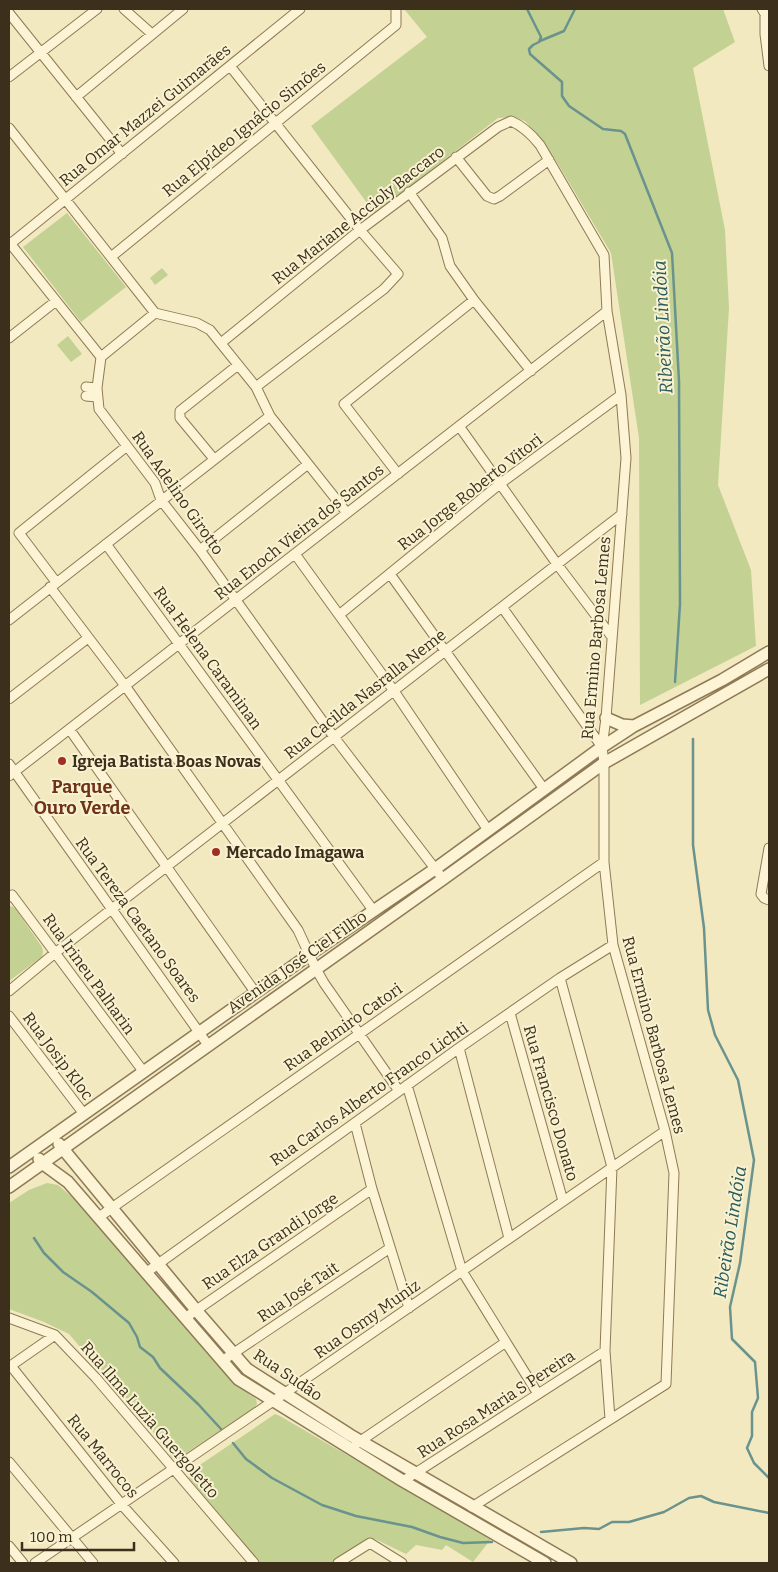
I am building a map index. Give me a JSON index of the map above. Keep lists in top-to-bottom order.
{
  "streets": {
    "street": [
      "Rua Omar Mazzei Guimarães",
      "Rua Elpídeo Ignácio Simões",
      "Rua Mariane Accioly Baccaro",
      "Rua Jorge Roberto Vitori",
      "Rua Adelino Girotto",
      "Rua Enoch Vieira dos Santos",
      "Rua Ermino Barbosa Lemes",
      "Rua Helena Caraminan",
      "Rua Cacilda Nasralla Neme",
      "Rua Tereza Caetano Soares",
      "Avenida José Ciel Filho",
      "Rua Irineu Palharin",
      "Rua Belmiro Catori",
      "Rua Josip Kloc",
      "Rua Carlos Alberto Franco Lichti",
      "Rua Francisco Donato",
      "Rua Elza Grandi Jorge",
      "Rua José Tait",
      "Rua Osmy Muniz",
      "Rua Sudão",
      "Rua Rosa Maria S Pereira",
      "Rua Ilma Luzia Guergoletto",
      "Rua Marrocos"
    ]
  },
  "crossings": [
    ["Rua Mariane Accioly Baccaro", "Rua Ermino Barbosa Lemes"],
    ["Rua Jorge Roberto Vitori", "Rua Ermino Barbosa Lemes"],
    ["Rua Adelino Girotto", "Rua Enoch Vieira dos Santos"],
    ["Rua Adelino Girotto", "Rua Cacilda Nasralla Neme"],
    ["Rua Adelino Girotto", "Avenida José Ciel Filho"],
    ["Rua Enoch Vieira dos Santos", "Rua Ermino Barbosa Lemes"],
    ["Rua Enoch Vieira dos Santos", "Rua Helena Caraminan"],
    ["Rua Enoch Vieira dos Santos", "Rua Tereza Caetano Soares"],
    ["Rua Ermino Barbosa Lemes", "Rua Cacilda Nasralla Neme"],
    ["Rua Ermino Barbosa Lemes", "Avenida José Ciel Filho"],
    ["Rua Ermino Barbosa Lemes", "Rua Belmiro Catori"],
    ["Rua Ermino Barbosa Lemes", "Rua Carlos Alberto Franco Lichti"],
    ["Rua Ermino Barbosa Lemes", "Rua Osmy Muniz"],
    ["Rua Helena Caraminan", "Rua Cacilda Nasralla Neme"],
    ["Rua Helena Caraminan", "Avenida José Ciel Filho"],
    ["Rua Cacilda Nasralla Neme", "Rua Tereza Caetano Soares"],
    ["Rua Cacilda Nasralla Neme", "Rua Irineu Palharin"],
    ["Rua Tereza Caetano Soares", "Avenida José Ciel Filho"],
    ["Avenida José Ciel Filho", "Rua Irineu Palharin"],
    ["Avenida José Ciel Filho", "Rua Josip Kloc"],
    ["Avenida José Ciel Filho", "Rua Sudão"],
    ["Rua Belmiro Catori", "Rua Sudão"],
    ["Rua Carlos Alberto Franco Lichti", "Rua Francisco Donato"],
    ["Rua Carlos Alberto Franco Lichti", "Rua Sudão"],
    ["Rua Francisco Donato", "Rua Osmy Muniz"],
    ["Rua Elza Grandi Jorge", "Rua Sudão"],
    ["Rua José Tait", "Rua Sudão"],
    ["Rua Osmy Muniz", "Rua Sudão"],
    ["Rua Osmy Muniz", "Rua Ilma Luzia Guergoletto"],
    ["Rua Osmy Muniz", "Rua Marrocos"],
    ["Rua Sudão", "Rua Rosa Maria S Pereira"]
  ],
  "districts": ["Parque Ouro Verde"],
  "water": ["Ribeirão Lindóia"],
  "places": ["Igreja Batista Boas Novas", "Mercado Imagawa"],
  "scale_bar": "100 m"
}
